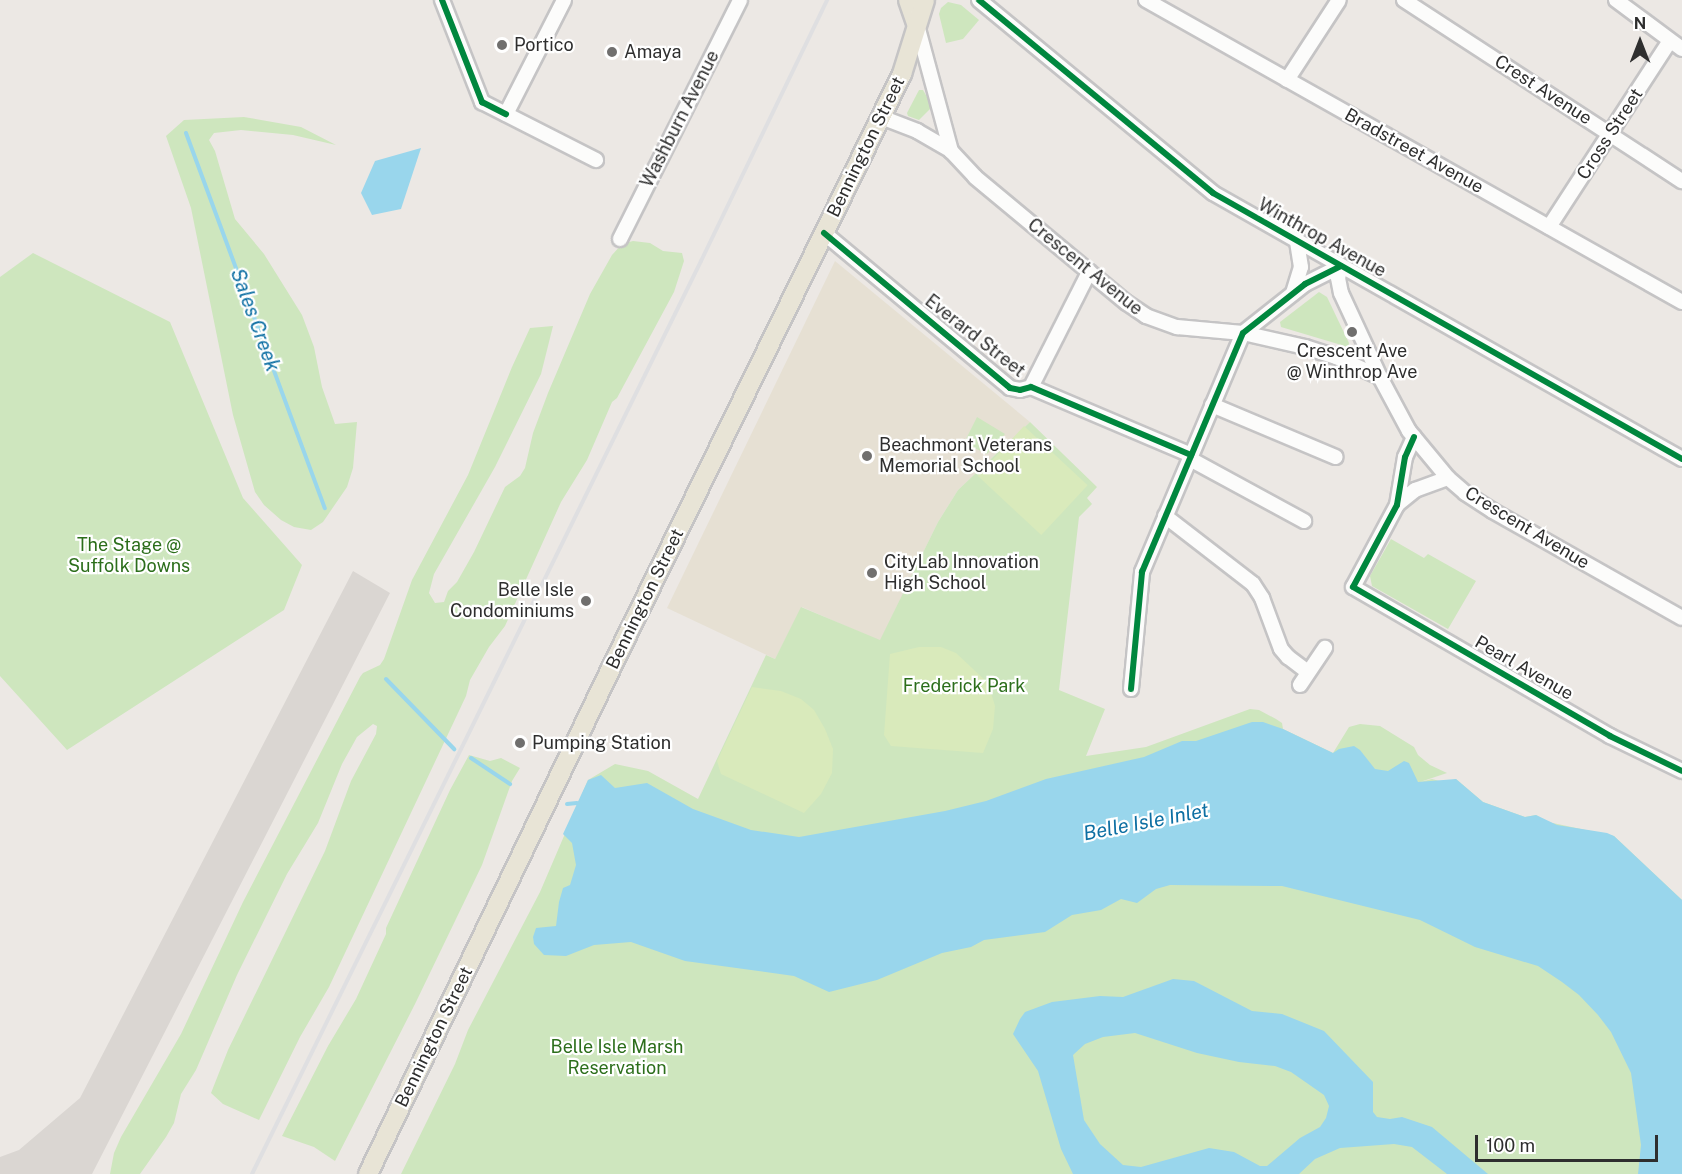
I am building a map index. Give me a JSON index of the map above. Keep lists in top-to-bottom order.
{
  "streets": {
    "main road": ["Bennington Street"],
    "street": [
      "Crest Avenue",
      "Washburn Avenue",
      "Cross Street",
      "Bradstreet Avenue",
      "Winthrop Avenue",
      "Crescent Avenue",
      "Everard Street",
      "Pearl Avenue"
    ]
  },
  "crossings": [
    ["Crest Avenue", "Cross Street"],
    ["Cross Street", "Bradstreet Avenue"],
    ["Bennington Street", "Crescent Avenue"],
    ["Bennington Street", "Everard Street"],
    ["Winthrop Avenue", "Crescent Avenue"]
  ],
  "water": ["Sales Creek", "Belle Isle Inlet"],
  "parks": ["The Stage @ Suffolk Downs", "Frederick Park", "Belle Isle Marsh Reservation"],
  "places": [
    "Portico",
    "Amaya",
    "Crescent Ave @ Winthrop Ave",
    "Beachmont Veterans Memorial School",
    "CityLab Innovation High School",
    "Belle Isle Condominiums",
    "Pumping Station"
  ],
  "scale_bar": "100 m",
  "north": "top"
}
